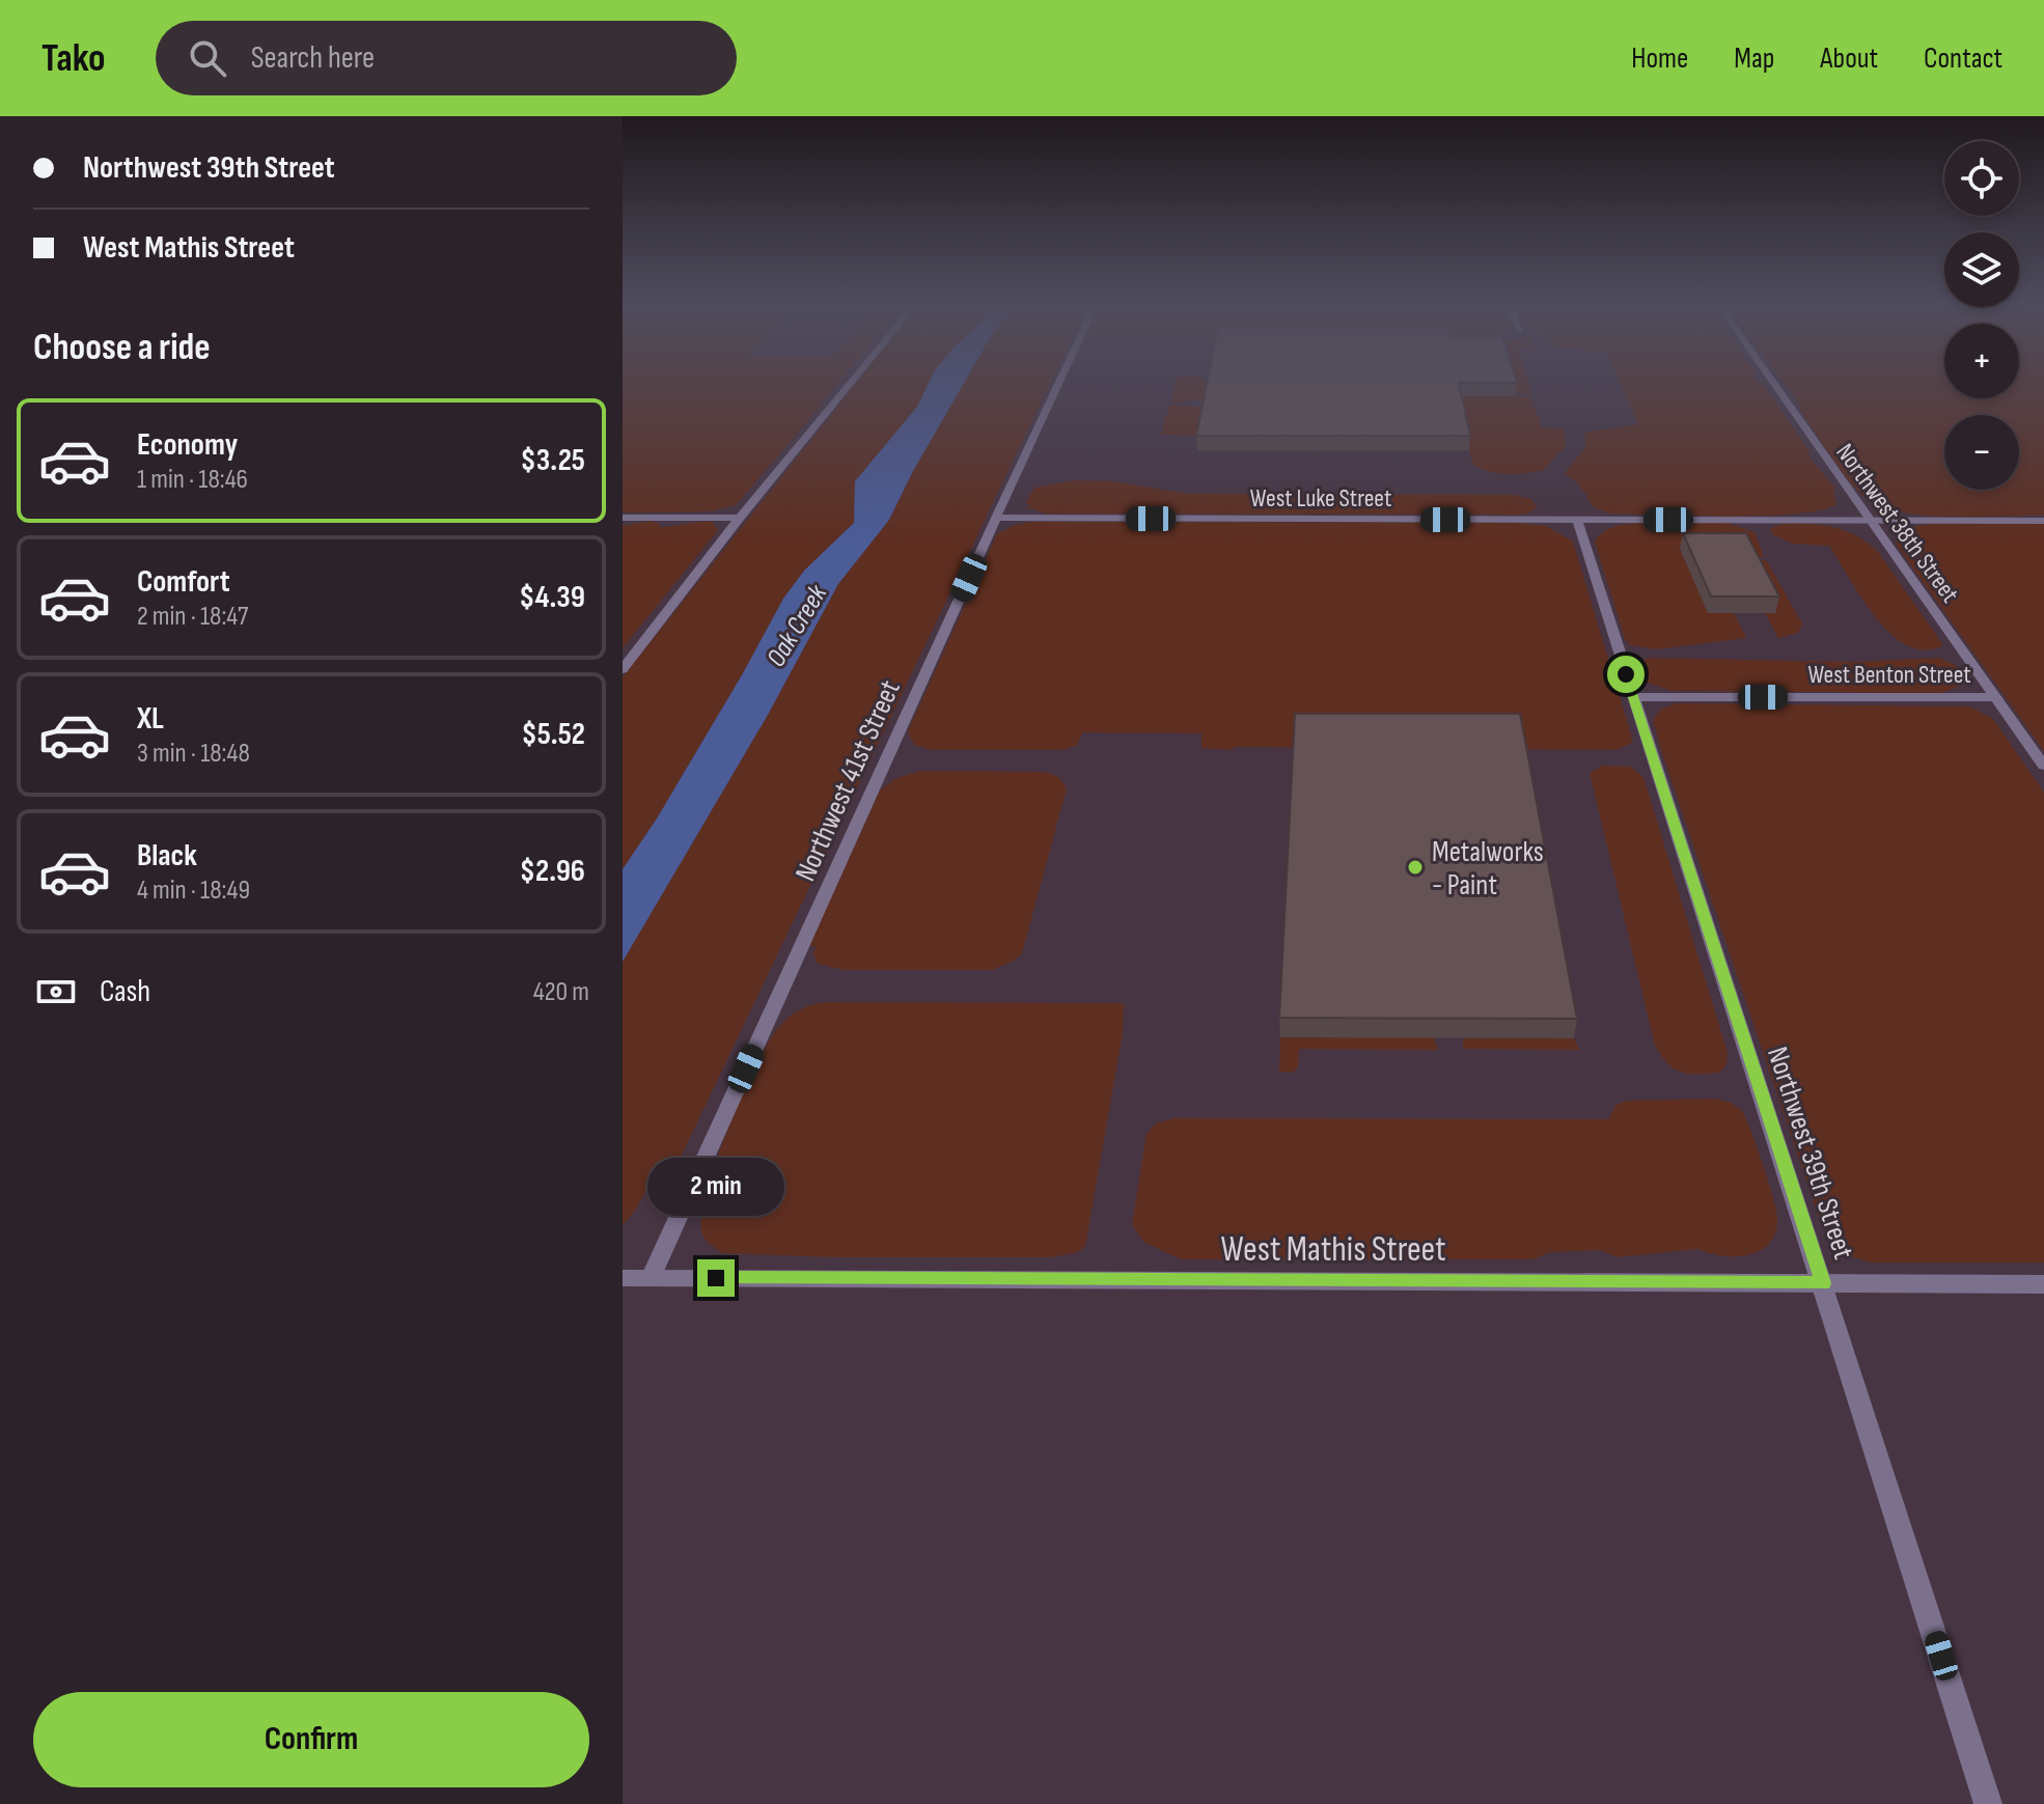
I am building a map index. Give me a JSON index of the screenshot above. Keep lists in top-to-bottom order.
{
  "streets": {
    "street": [
      "West Luke Street",
      "Northwest 38th Street",
      "West Benton Street",
      "Northwest 41st Street",
      "Northwest 39th Street",
      "West Mathis Street"
    ]
  },
  "crossings": [
    ["West Luke Street", "Northwest 38th Street"],
    ["West Luke Street", "Northwest 41st Street"],
    ["West Luke Street", "Northwest 39th Street"],
    ["Northwest 38th Street", "West Benton Street"],
    ["West Benton Street", "Northwest 39th Street"],
    ["Northwest 41st Street", "West Mathis Street"],
    ["Northwest 39th Street", "West Mathis Street"]
  ],
  "water": ["Oak Creek"],
  "places": ["Metalworks - Paint"],
  "page": {
    "header": "Tako",
    "search": "Search here",
    "nav": [
      "Home",
      "Map",
      "About",
      "Contact"
    ],
    "banner": ["Northwest 39th Street", "West Mathis Street"],
    "map_buttons": ["+", "−"],
    "heading": "Choose a ride",
    "list": [
      {
        "name": "Economy",
        "note": "1 min · 18:46",
        "value": "$3.25"
      },
      {
        "name": "Comfort",
        "note": "2 min · 18:47",
        "value": "$4.39"
      },
      {
        "name": "XL",
        "note": "3 min · 18:48",
        "value": "$5.52"
      },
      {
        "name": "Black",
        "note": "4 min · 18:49",
        "value": "$2.96"
      }
    ],
    "pay": ["Cash", "420 m"],
    "bubble": "2 min",
    "buttons": "Confirm"
  }
}
